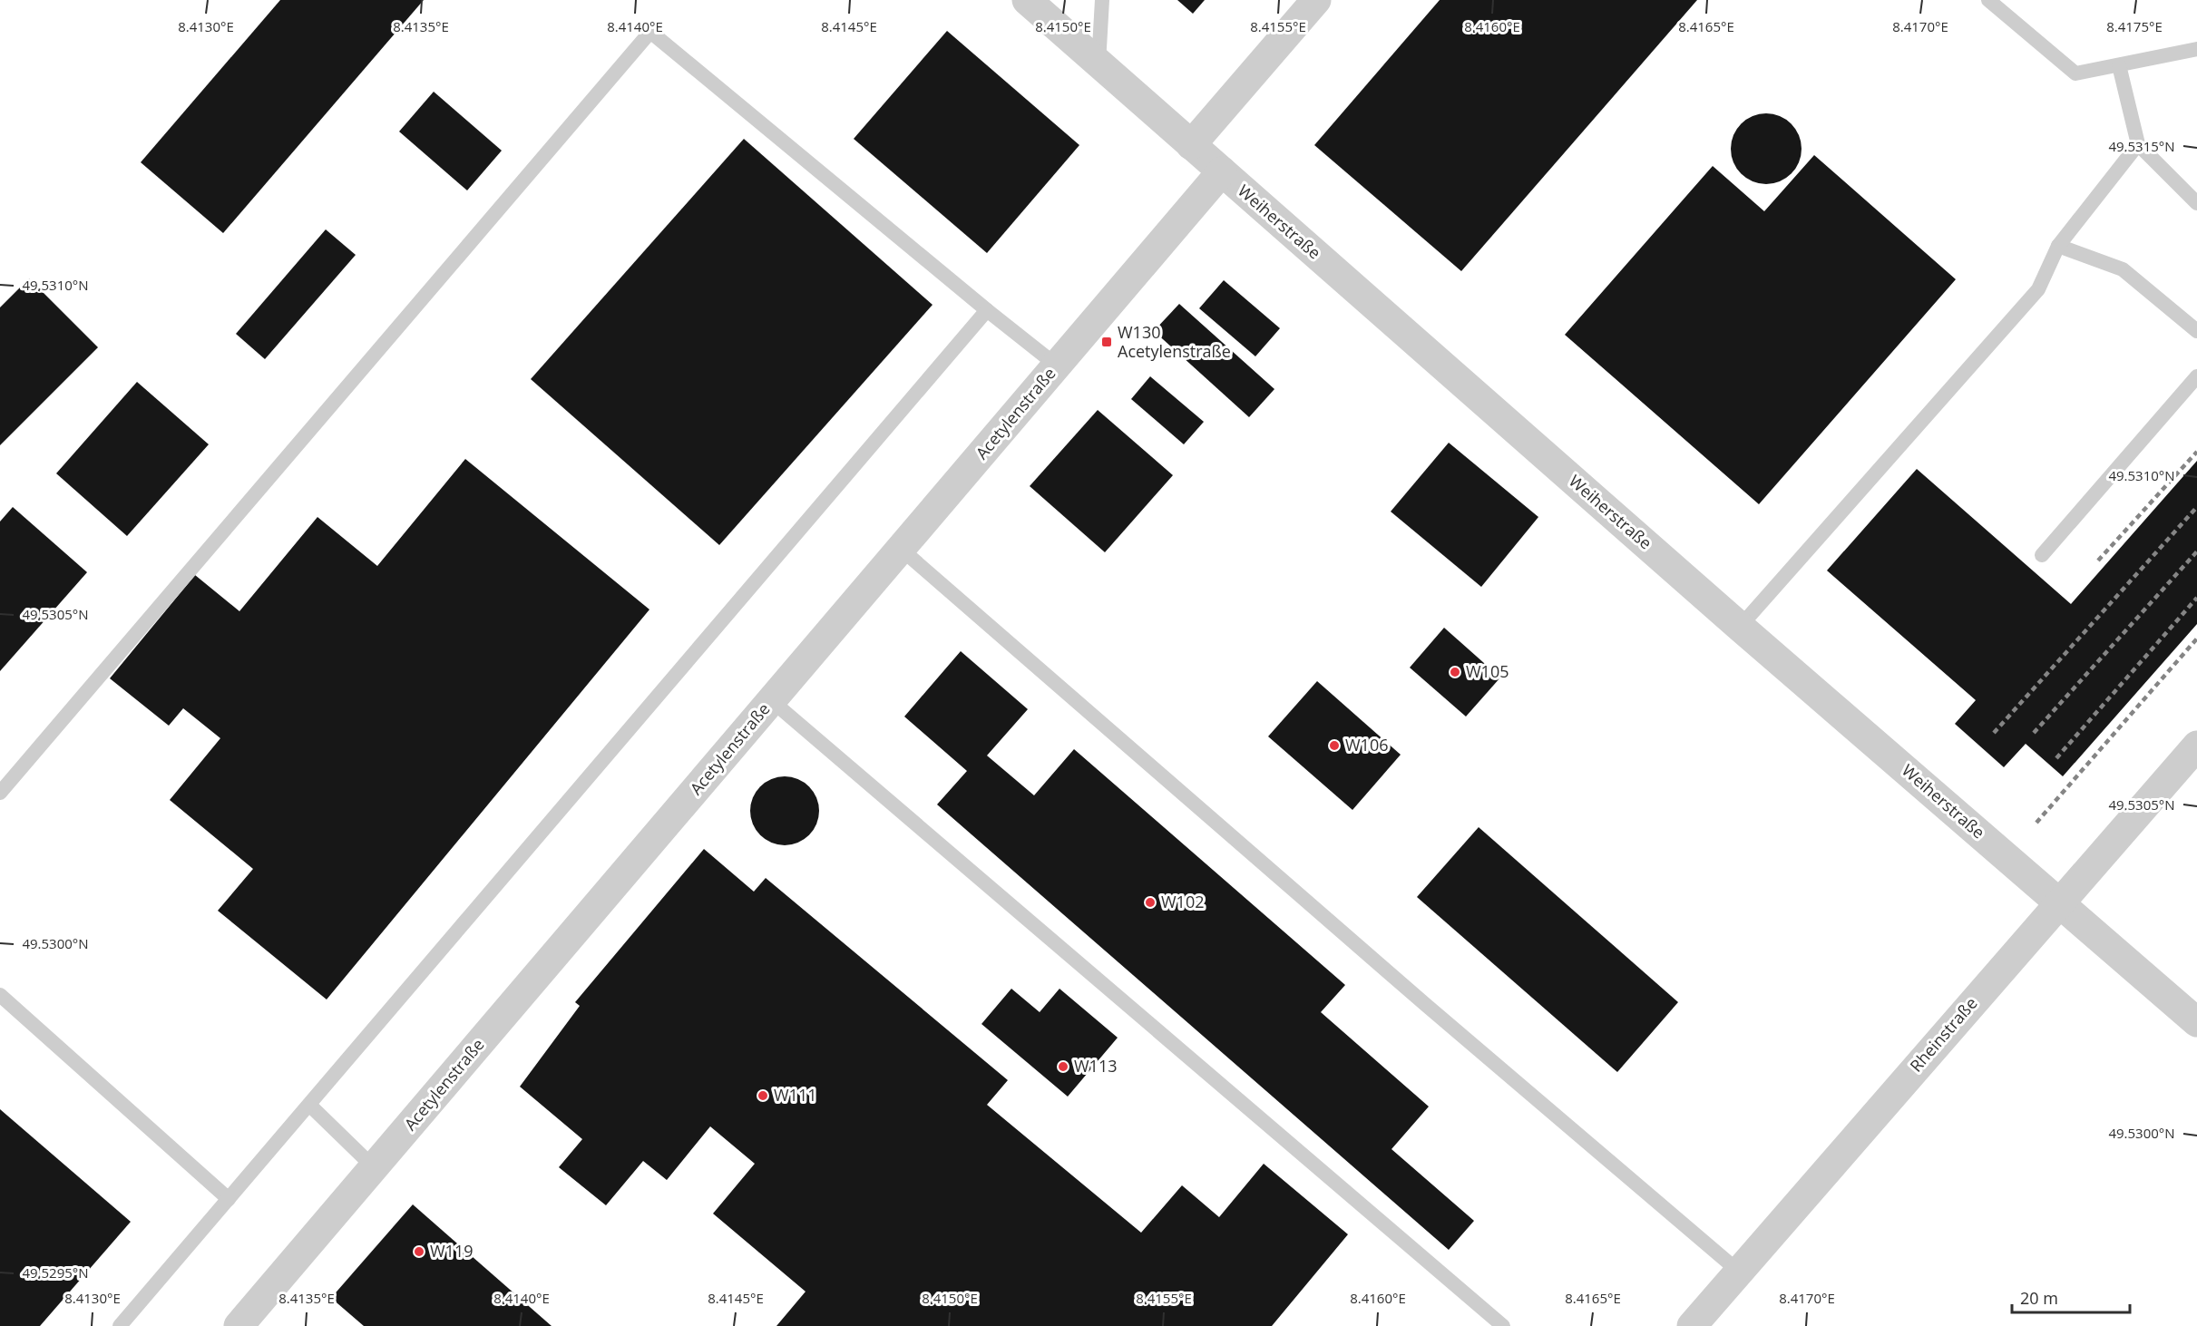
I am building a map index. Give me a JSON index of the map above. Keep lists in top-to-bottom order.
{
  "streets": {
    "street": ["Weiherstraße", "Acetylenstraße", "Rheinstraße"]
  },
  "crossings": [
    ["Weiherstraße", "Acetylenstraße"],
    ["Weiherstraße", "Rheinstraße"]
  ],
  "places": {
    "transit": ["W130 Acetylenstraße"],
    "other": [
      "W105",
      "W106",
      "W102",
      "W113",
      "W111",
      "W119"
    ]
  },
  "scale_bar": "20 m",
  "coordinates": [
    "8.4130°E",
    "8.4135°E",
    "8.4140°E",
    "8.4145°E",
    "8.4150°E",
    "8.4155°E",
    "8.4160°E",
    "8.4165°E",
    "8.4170°E",
    "8.4175°E",
    "49.5315°N",
    "49.5310°N",
    "49.5305°N",
    "49.5300°N",
    "49.5295°N"
  ]
}
